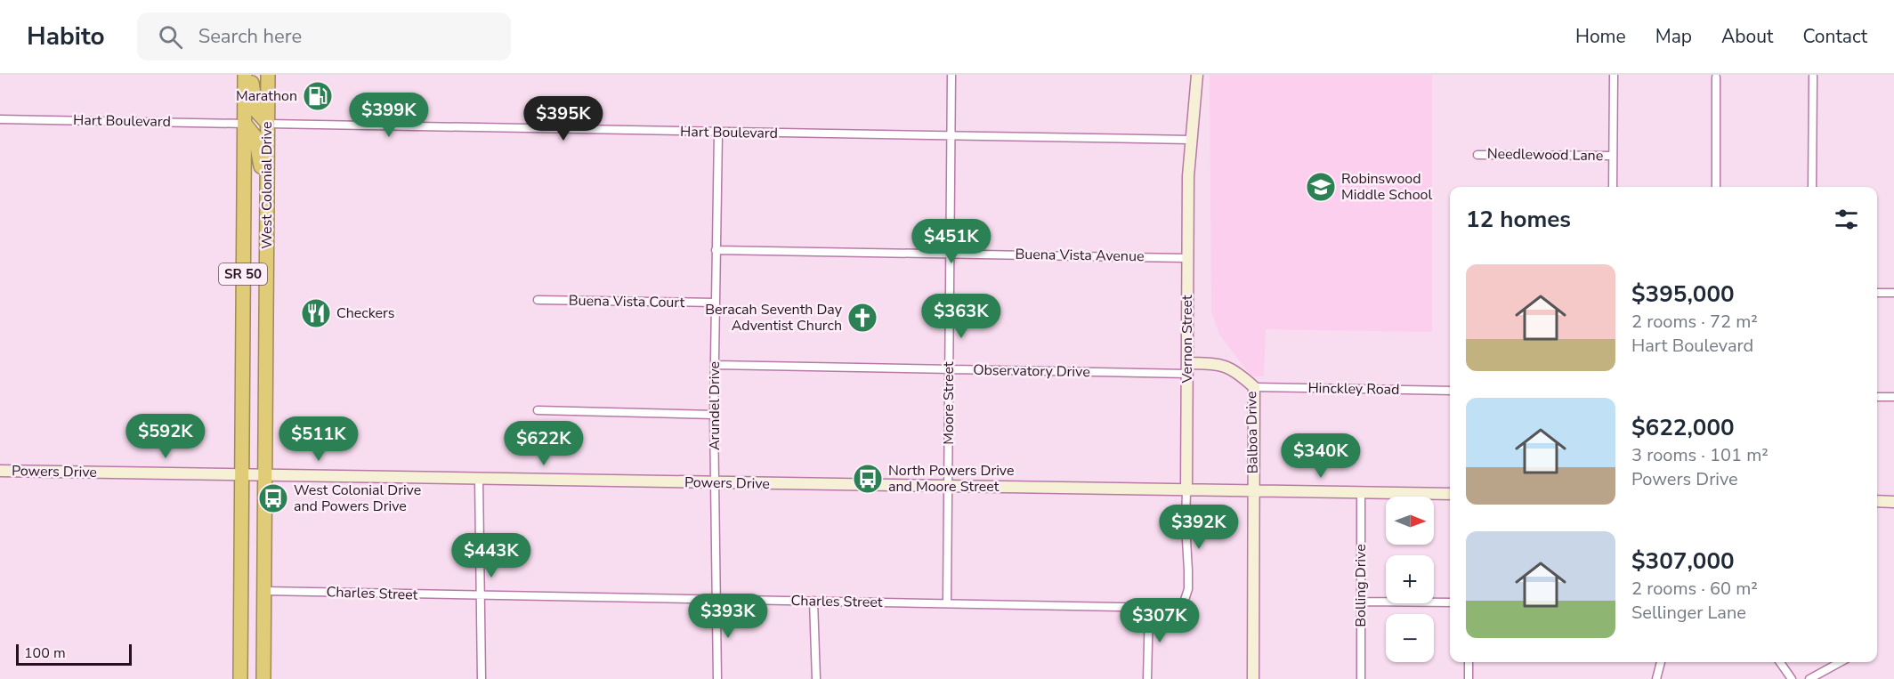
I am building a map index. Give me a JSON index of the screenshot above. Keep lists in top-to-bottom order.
{
  "streets": {
    "highway": ["West Colonial Drive", "SR 50"],
    "street": [
      "Hart Boulevard",
      "Needlewood Lane",
      "Buena Vista Avenue",
      "Buena Vista Court",
      "Vernon Street",
      "Observatory Drive",
      "Hinckley Road",
      "Moore Street",
      "Arundel Drive",
      "Balboa Drive",
      "Powers Drive",
      "Bolling Drive",
      "Charles Street"
    ]
  },
  "crossings": [
    ["Hart Boulevard", "West Colonial Drive"],
    ["Hart Boulevard", "Vernon Street"],
    ["Hart Boulevard", "Moore Street"],
    ["Hart Boulevard", "Arundel Drive"],
    ["West Colonial Drive", "Powers Drive"],
    ["West Colonial Drive", "Charles Street"],
    ["Buena Vista Avenue", "Vernon Street"],
    ["Buena Vista Avenue", "Moore Street"],
    ["Buena Vista Avenue", "Arundel Drive"],
    ["Buena Vista Court", "Arundel Drive"],
    ["Vernon Street", "Observatory Drive"],
    ["Vernon Street", "Balboa Drive"],
    ["Vernon Street", "Powers Drive"],
    ["Vernon Street", "Charles Street"],
    ["Observatory Drive", "Moore Street"],
    ["Observatory Drive", "Arundel Drive"],
    ["Observatory Drive", "Balboa Drive"],
    ["Hinckley Road", "Balboa Drive"],
    ["Moore Street", "Powers Drive"],
    ["Moore Street", "Charles Street"],
    ["Arundel Drive", "Powers Drive"],
    ["Arundel Drive", "Charles Street"],
    ["Balboa Drive", "Powers Drive"],
    ["Powers Drive", "Bolling Drive"]
  ],
  "places": {
    "fuel station": ["Marathon"],
    "school or university": ["Robinswood Middle School"],
    "restaurant": ["Checkers"],
    "church": ["Beracah Seventh Day Adventist Church"],
    "bus stop": ["North Powers Drive and Moore Street", "West Colonial Drive and Powers Drive"]
  },
  "scale_bar": "100 m",
  "north": "right",
  "page": {
    "header": "Habito",
    "search": "Search here",
    "nav": [
      "Home",
      "Map",
      "About",
      "Contact"
    ],
    "price": [
      "$399K",
      "$395K",
      "$451K",
      "$363K",
      "$592K",
      "$511K",
      "$622K",
      "$340K",
      "$392K",
      "$443K",
      "$393K",
      "$307K"
    ],
    "heading": "12 homes",
    "list": [
      {
        "name": "$395,000",
        "note": "2 rooms · 72 m² · Hart Boulevard"
      },
      {
        "name": "$622,000",
        "note": "3 rooms · 101 m² · Powers Drive"
      },
      {
        "name": "$307,000",
        "note": "2 rooms · 60 m² · Sellinger Lane"
      }
    ],
    "map_buttons": ["+", "−"],
    "scale": "100 m"
  }
}
